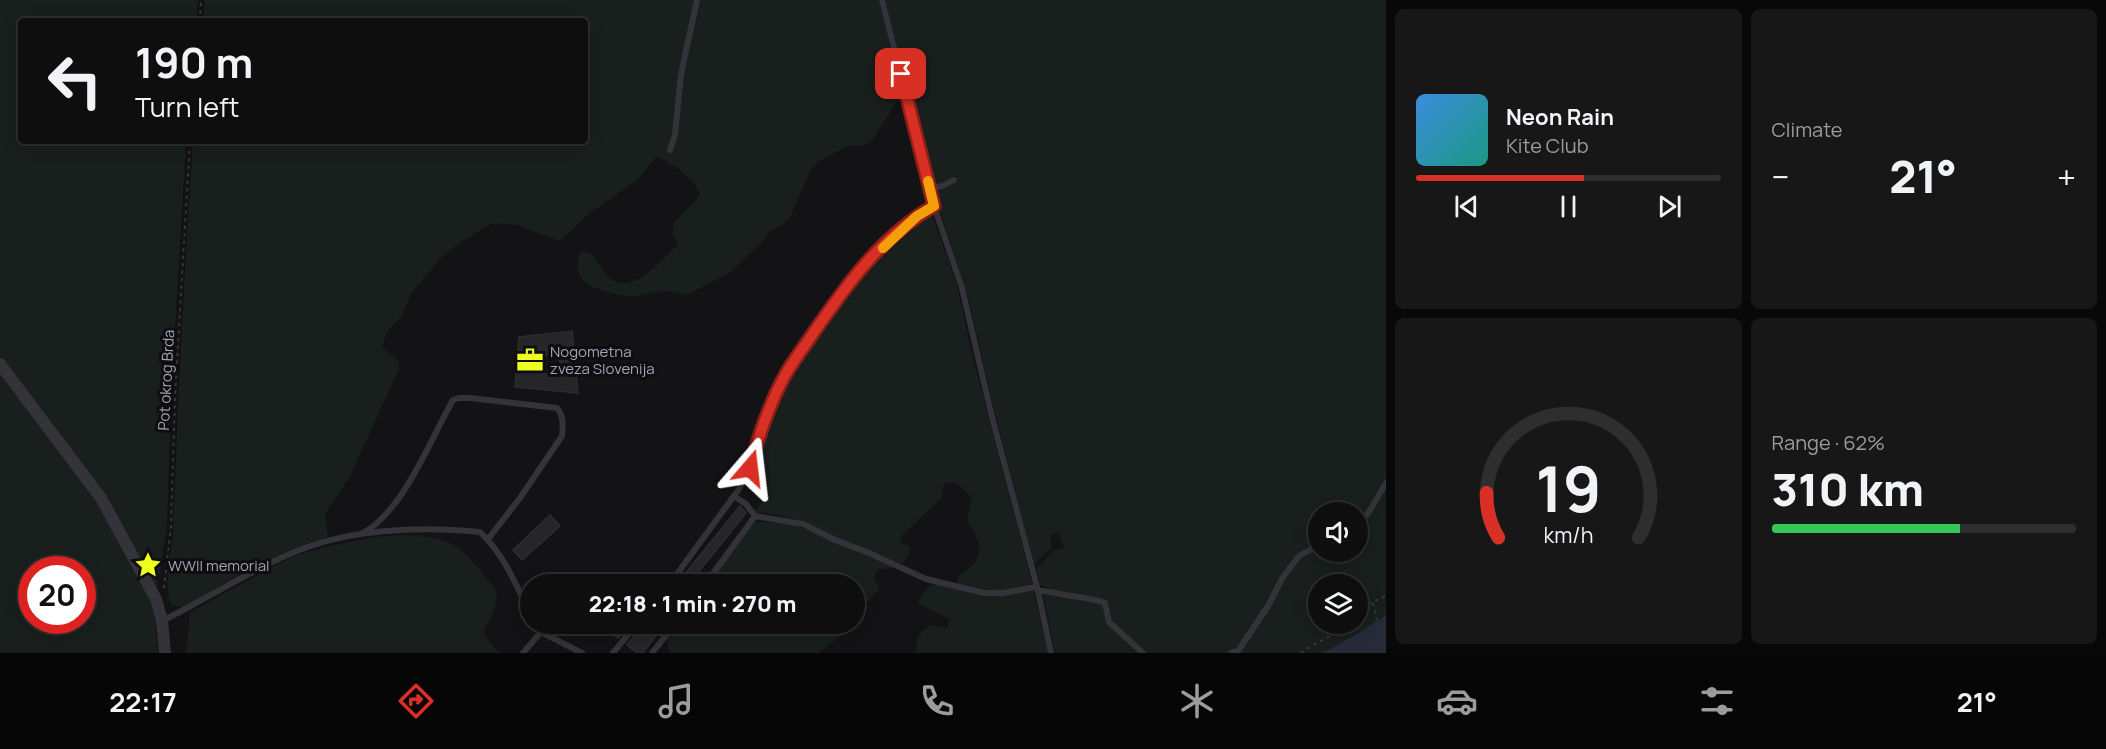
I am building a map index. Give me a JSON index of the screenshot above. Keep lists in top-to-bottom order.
{
  "streets": {
    "path": ["Pot okrog Brda"]
  },
  "places": {
    "office": ["Nogometna zveza Slovenija"],
    "place": ["WWII memorial"]
  },
  "page": {
    "tile": [
      "Climate",
      ["Range · 62%", "310 km"]
    ],
    "turn": ["190 m", "Turn left"],
    "song": ["Neon Rain", "Kite Club"],
    "heat": ["−", "21°", "+"],
    "limit": "20",
    "trip": "22:18 · 1 min · 270 m",
    "tabs": ["22:17", "21°"],
    "gauge": ["19", "km/h"]
  }
}
